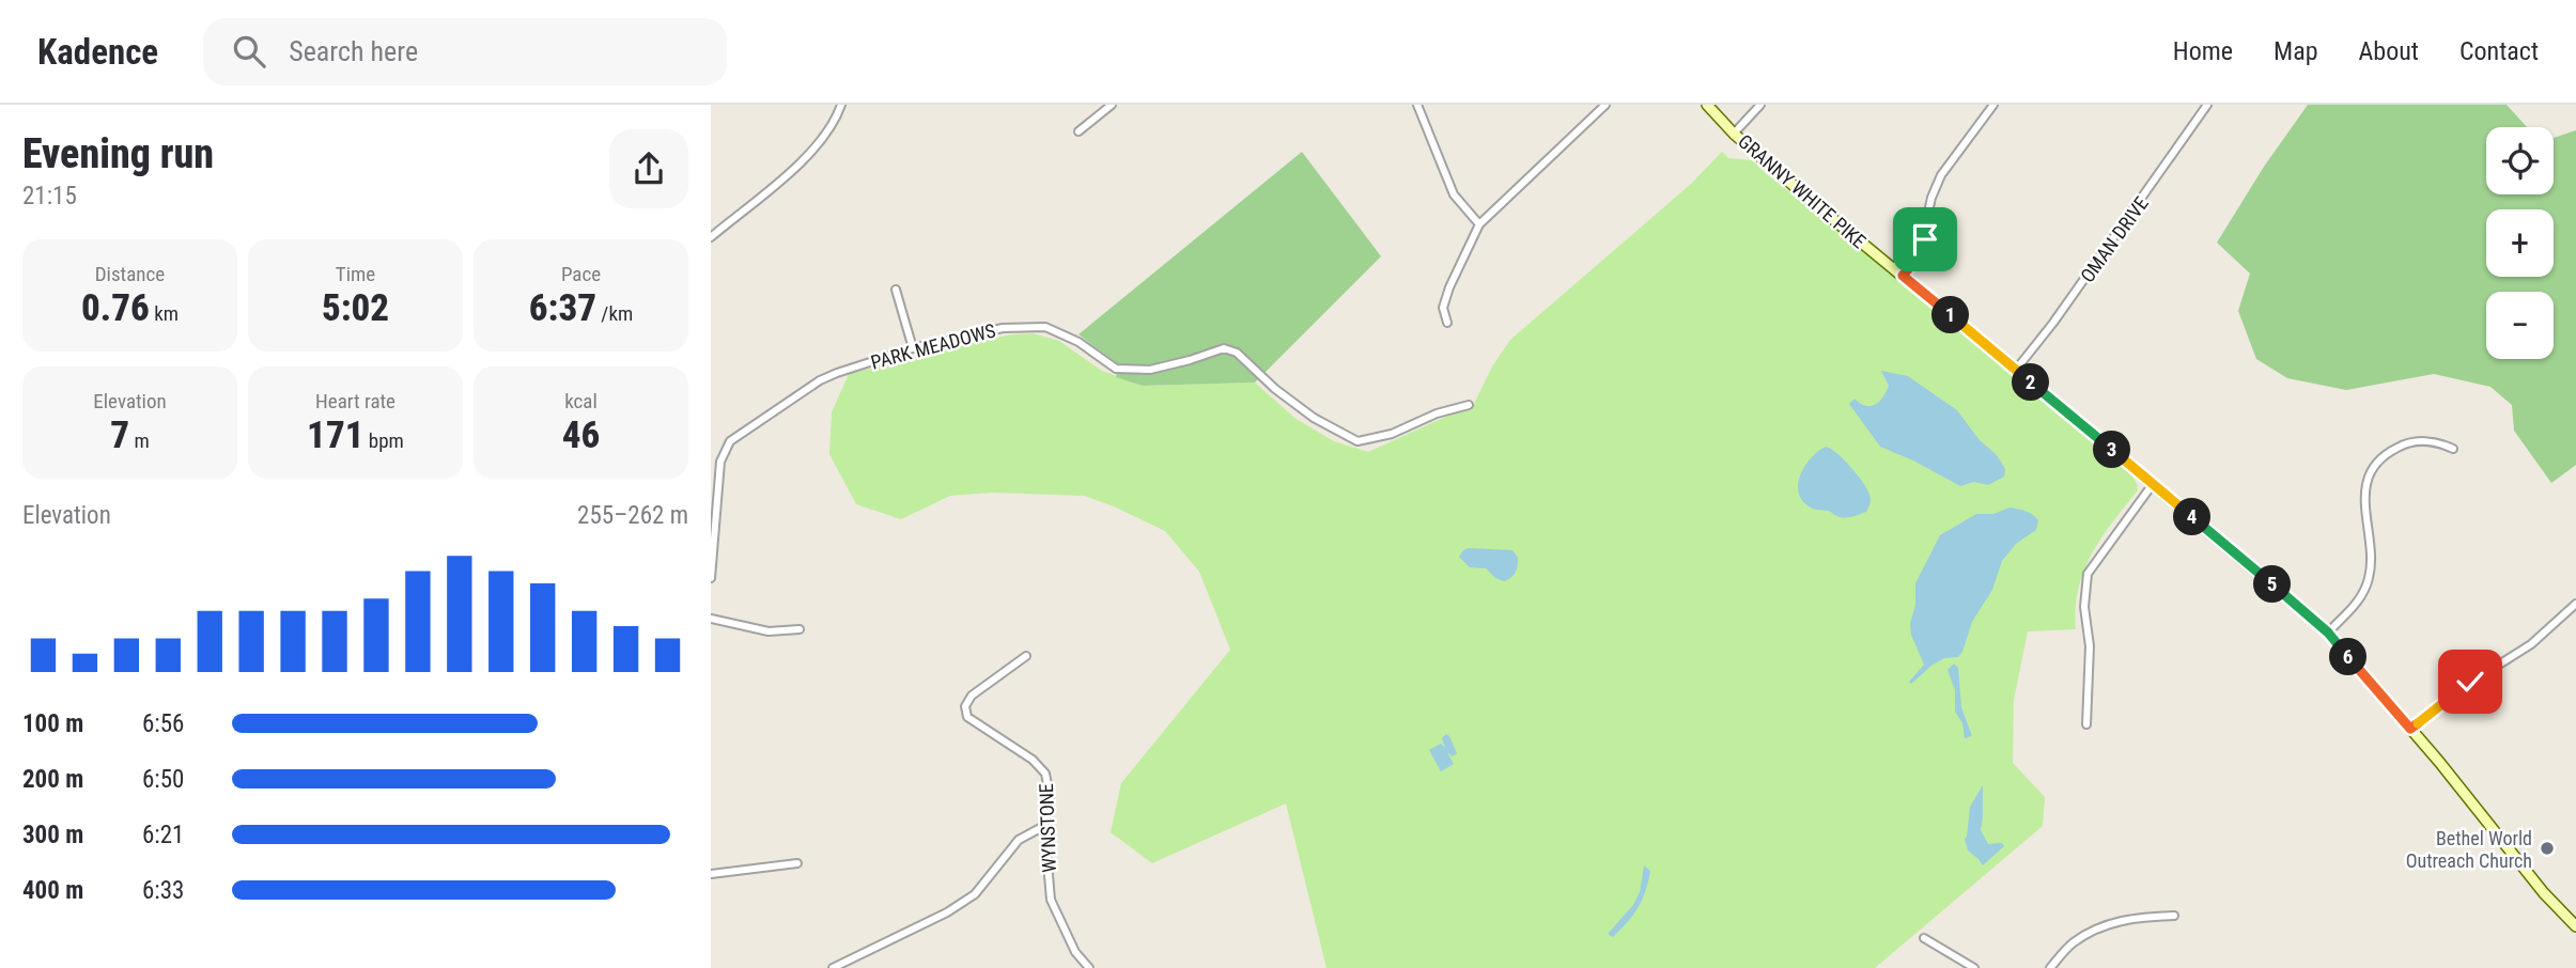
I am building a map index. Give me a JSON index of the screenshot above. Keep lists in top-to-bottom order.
{
  "streets": {
    "main road": ["GRANNY WHITE PIKE"],
    "street": ["OMAN DRIVE", "PARK MEADOWS", "WYNSTONE"]
  },
  "crossings": [
    ["GRANNY WHITE PIKE", "OMAN DRIVE"]
  ],
  "places": ["Bethel World Outreach Church"],
  "page": {
    "header": "Kadence",
    "search": "Search here",
    "nav": [
      "Home",
      "Map",
      "About",
      "Contact"
    ],
    "heading": ["Evening run", "21:15"],
    "map_buttons": ["+", "−"],
    "stats": [
      ["Distance", "0.76 km"],
      ["Time", "5:02"],
      ["Pace", "6:37 /km"],
      ["Elevation", "7 m"],
      ["Heart rate", "171 bpm"],
      ["kcal", "46"]
    ],
    "pins": [
      "1",
      "2",
      "3",
      "4",
      "5",
      "6"
    ],
    "chart": ["Elevation", "255–262 m"],
    "list": [
      {
        "name": "100 m",
        "note": "6:56"
      },
      {
        "name": "200 m",
        "note": "6:50"
      },
      {
        "name": "300 m",
        "note": "6:21"
      },
      {
        "name": "400 m",
        "note": "6:33"
      }
    ]
  }
}
